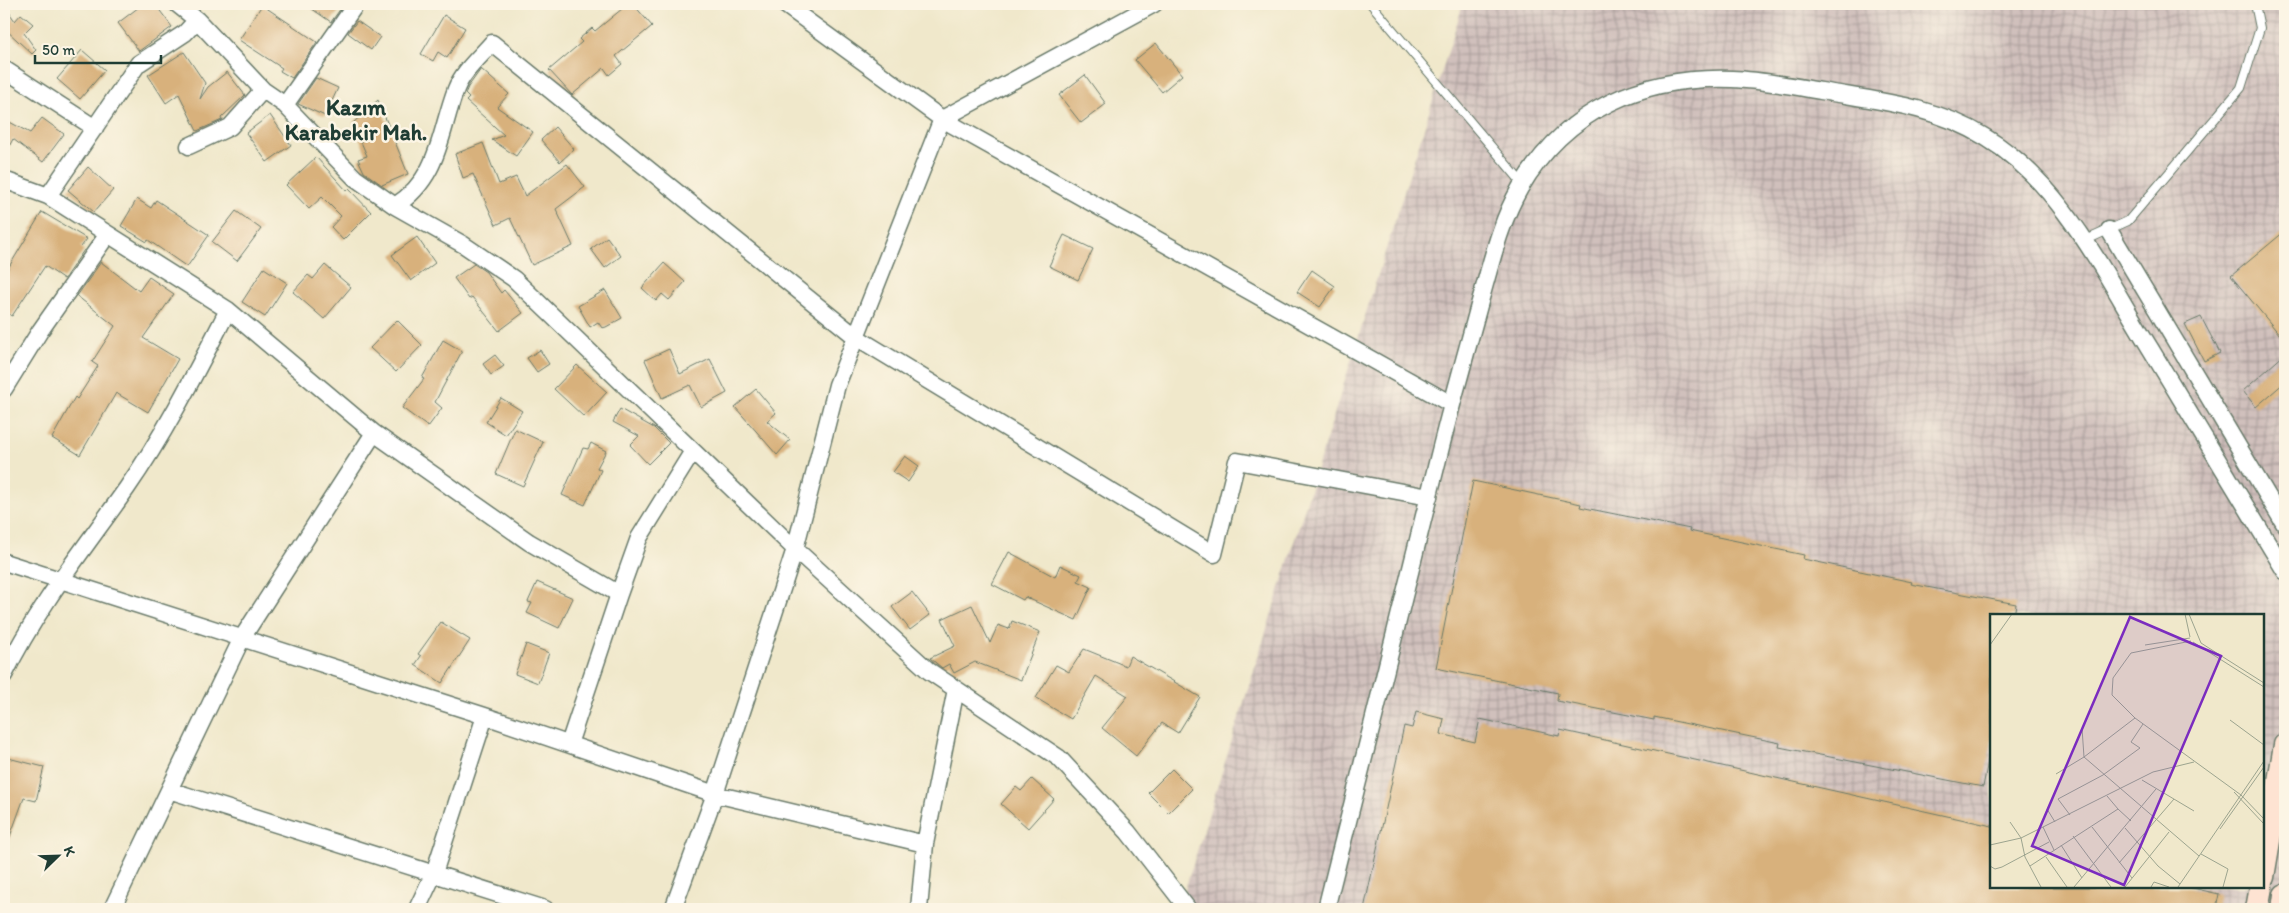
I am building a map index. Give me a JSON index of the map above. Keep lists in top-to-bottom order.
{
  "districts": ["Kazım Karabekir Mah."],
  "scale_bar": "50 m",
  "north": "top right"
}
